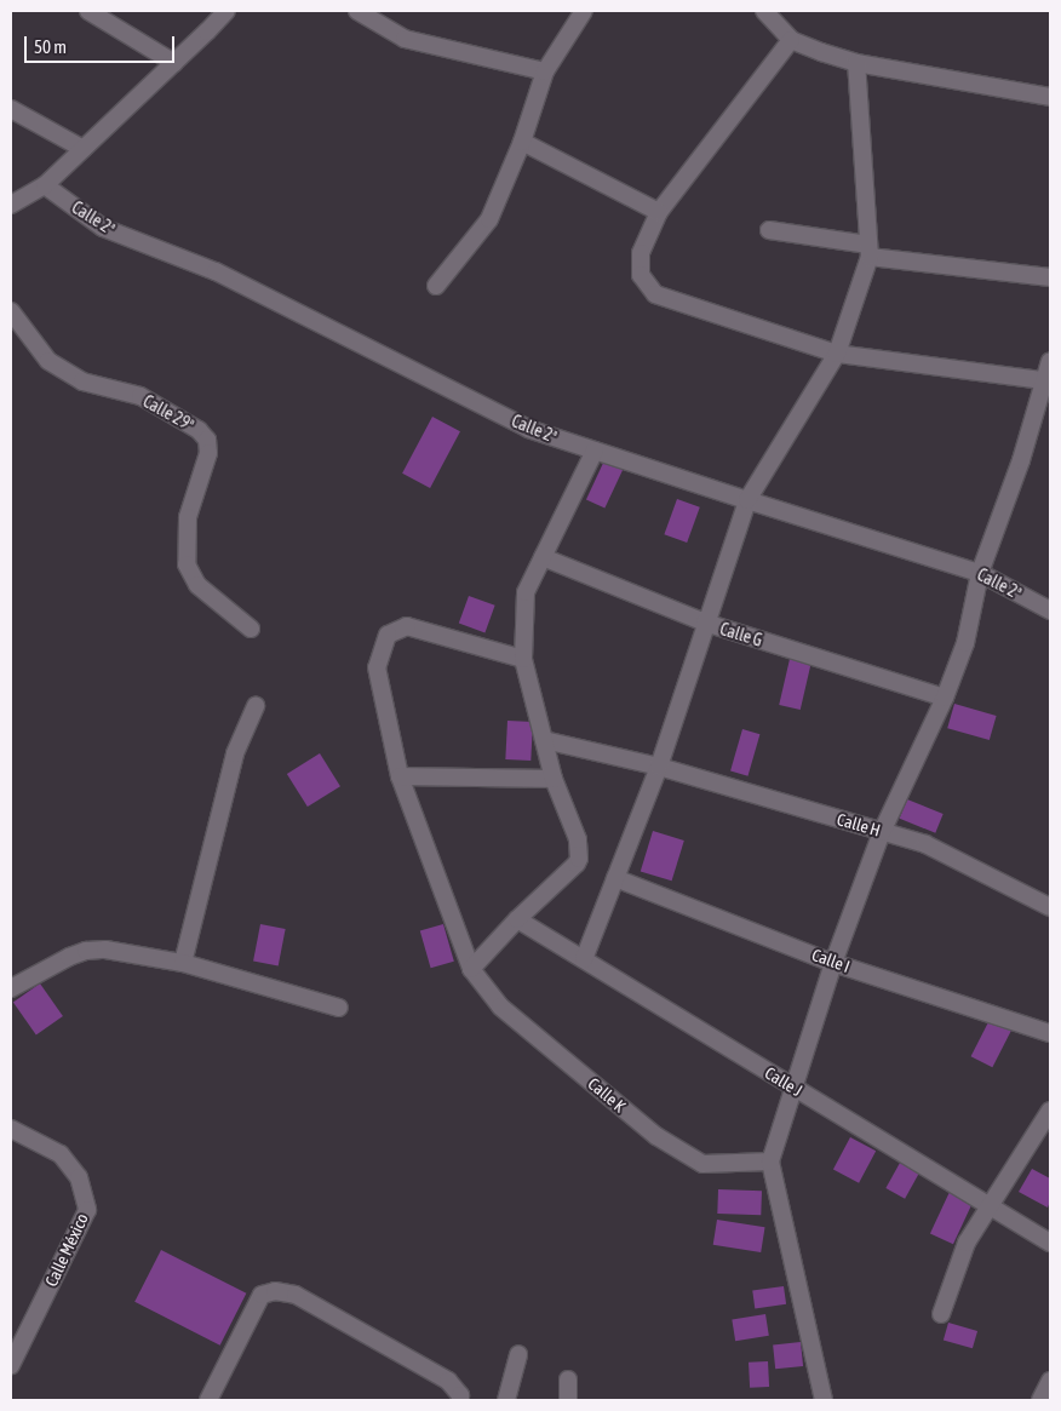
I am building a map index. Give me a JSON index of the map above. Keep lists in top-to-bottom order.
{
  "streets": {
    "street": [
      "Calle 2ª",
      "Calle 29ª",
      "Calle G",
      "Calle H",
      "Calle I",
      "Calle J",
      "Calle K",
      "Calle México"
    ]
  },
  "scale_bar": "50 m"
}
